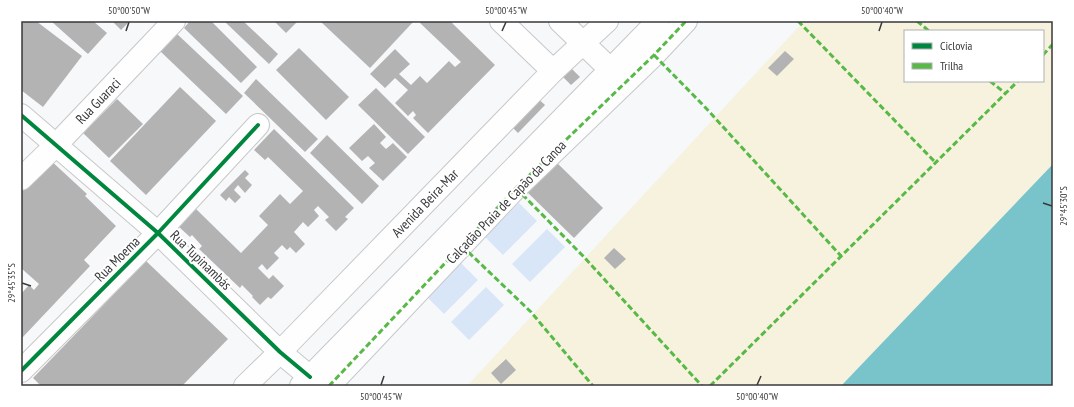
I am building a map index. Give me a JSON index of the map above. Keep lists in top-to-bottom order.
{
  "streets": {
    "street": [
      "Rua Guaraci",
      "Calçadão Praia de Capão da Canoa",
      "Avenida Beira-Mar",
      "Rua Moema",
      "Rua Tupinambás"
    ]
  },
  "crossings": [
    ["Rua Guaraci", "Rua Tupinambás"],
    ["Calçadão Praia de Capão da Canoa", "Rua Tupinambás"],
    ["Avenida Beira-Mar", "Rua Tupinambás"],
    ["Rua Moema", "Rua Tupinambás"]
  ],
  "legend": ["Ciclovia", "Trilha"],
  "coordinates": [
    "50°00'50\"W",
    "50°00'45\"W",
    "50°00'40\"W",
    "29°45'30\"S",
    "29°45'35\"S"
  ]
}
